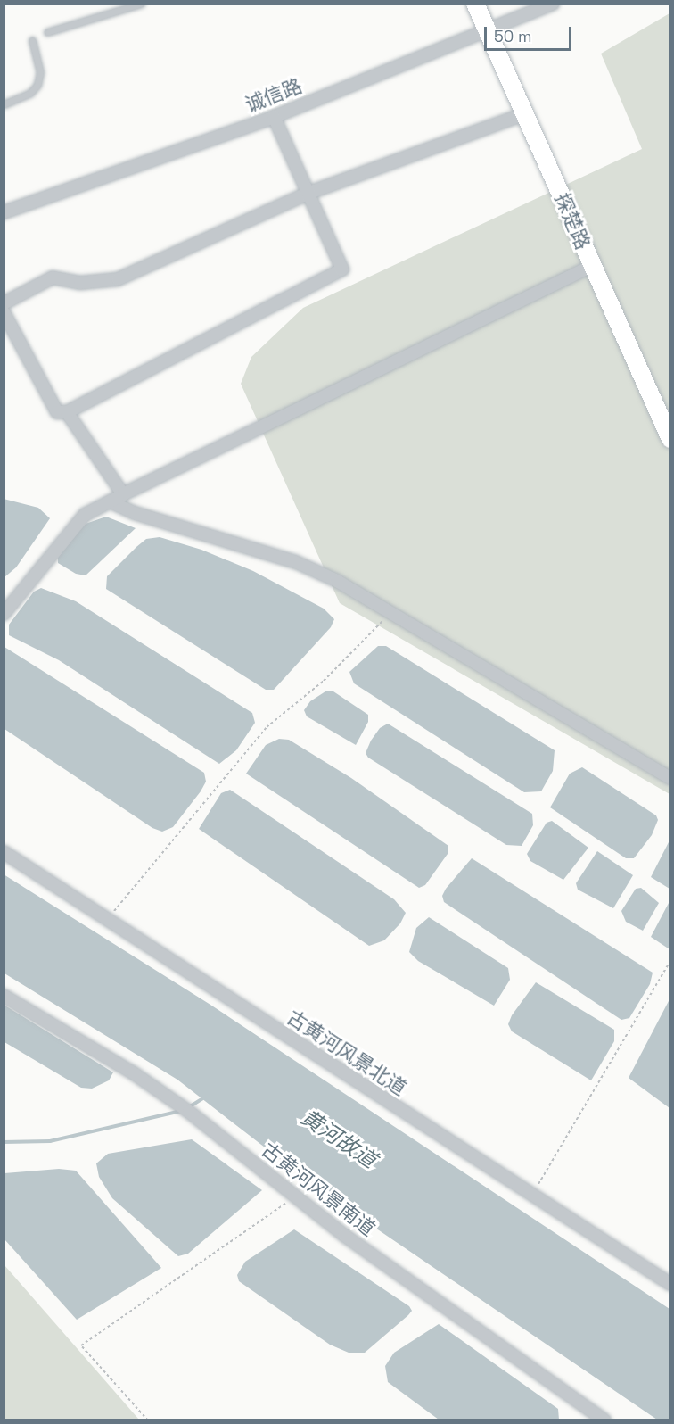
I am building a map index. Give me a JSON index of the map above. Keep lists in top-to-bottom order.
{
  "streets": {
    "main road": ["探楚路"],
    "street": ["诚信路", "古黄河风景北道", "古黄河风景南道"]
  },
  "crossings": [
    ["诚信路", "探楚路"]
  ],
  "water": ["黄河故道"],
  "scale_bar": "50 m"
}
